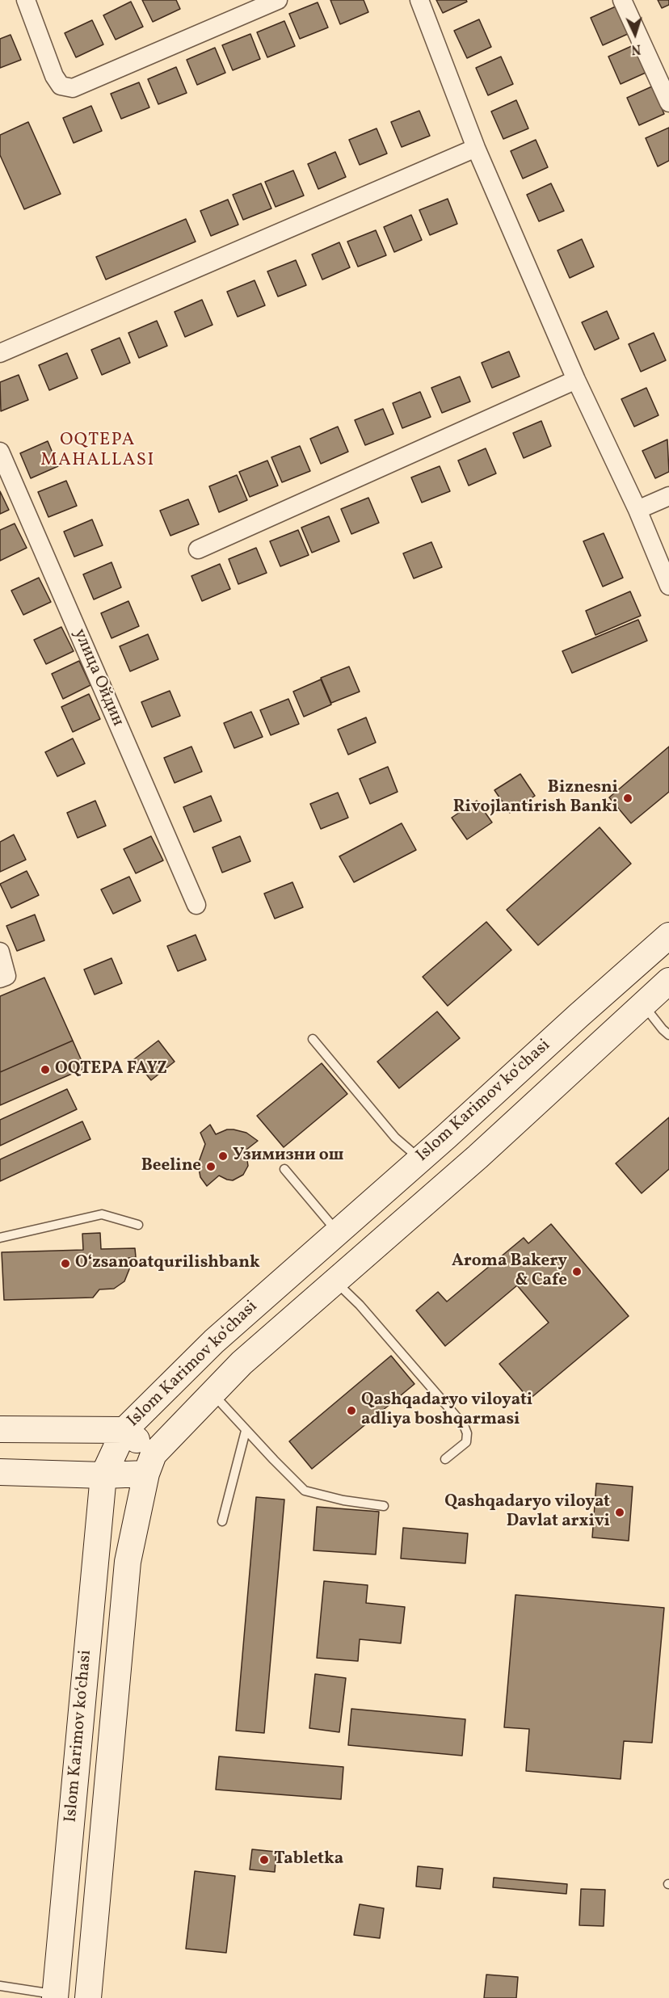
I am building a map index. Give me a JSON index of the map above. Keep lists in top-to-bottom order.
{
  "streets": {
    "main road": ["Islom Karimov ko‘chasi"],
    "street": ["улица Ойдин"]
  },
  "districts": ["OQTEPA MAHALLASI"],
  "places": [
    "Biznesni Rivojlantirish Banki",
    "OQTEPA FAYZ",
    "Узимизни ош",
    "Beeline",
    "Oʻzsanoatqurilishbank",
    "Aroma Bakery & Cafe",
    "Qashqadaryo viloyati adliya boshqarmasi",
    "Qashqadaryo viloyat Davlat arxivi",
    "Tabletka"
  ],
  "north": "bottom"
}
